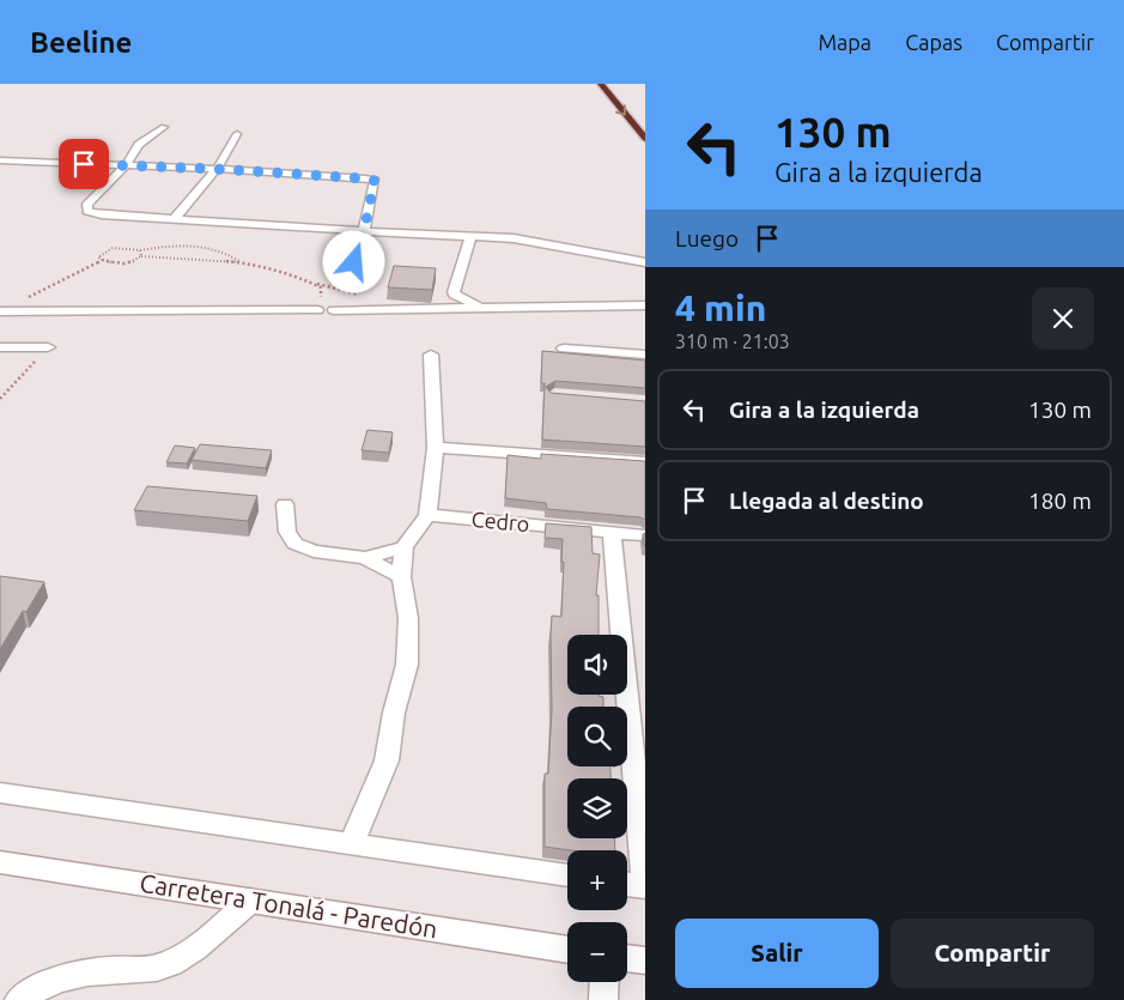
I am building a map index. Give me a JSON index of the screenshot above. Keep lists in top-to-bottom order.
{
  "streets": {
    "street": ["Cedro", "Carretera Tonalá - Paredón"]
  },
  "page": {
    "header": "Beeline",
    "nav": ["Mapa", "Capas", "Compartir"],
    "turn": ["130 m", "Gira a la izquierda"],
    "then": "Luego",
    "heading": ["4 min", "310 m · 21:03"],
    "list": [
      {
        "name": "Gira a la izquierda",
        "value": "130 m"
      },
      {
        "name": "Llegada al destino",
        "value": "180 m"
      }
    ],
    "map_buttons": ["+", "−"],
    "buttons": ["Salir", "Compartir"]
  }
}
